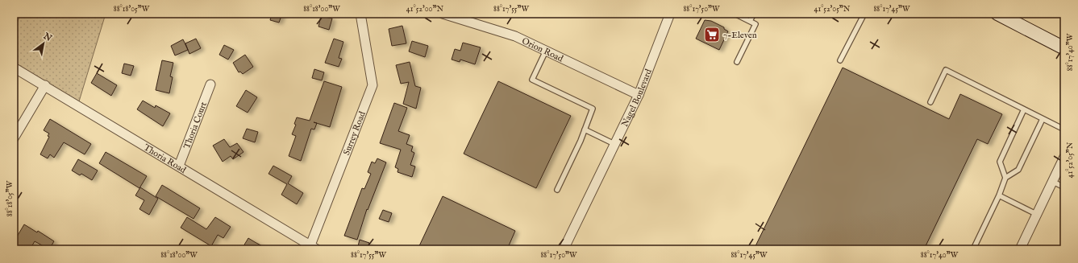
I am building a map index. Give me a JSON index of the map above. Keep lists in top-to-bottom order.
{
  "streets": {
    "street": [
      "Orion Road",
      "Nagel Boulevard",
      "Thoria Court",
      "Surrey Road",
      "Thoria Road"
    ]
  },
  "crossings": [
    ["Orion Road", "Nagel Boulevard"],
    ["Thoria Court", "Thoria Road"],
    ["Surrey Road", "Thoria Road"]
  ],
  "places": {
    "supermarket": ["7-Eleven"]
  },
  "north": "top right",
  "coordinates": [
    "88°18'05\"W",
    "88°18'00\"W",
    "41°52'00\"N",
    "88°17'55\"W",
    "88°17'50\"W",
    "41°52'05\"N",
    "88°17'45\"W",
    "88°17'40\"W"
  ]
}
